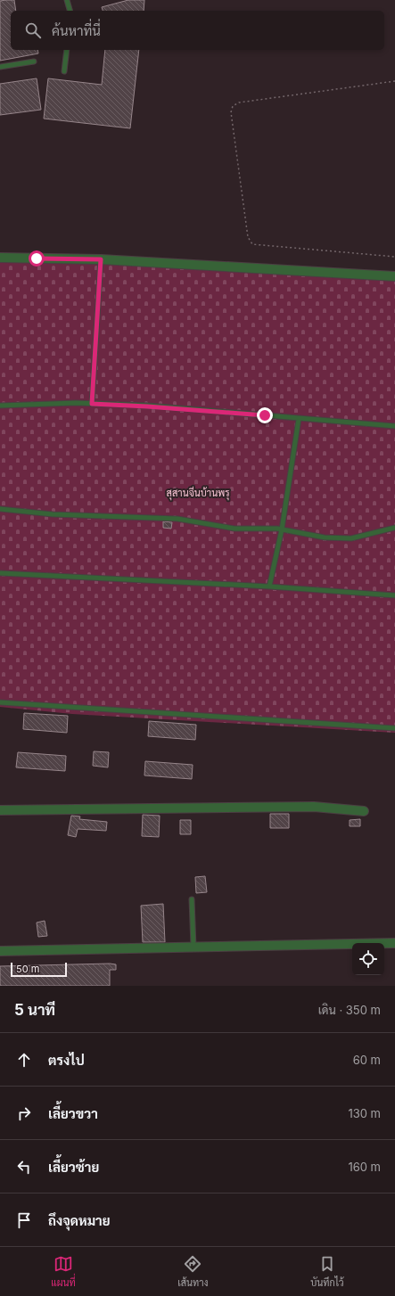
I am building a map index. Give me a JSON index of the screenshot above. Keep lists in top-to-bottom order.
{
  "parks": ["สุสานจีนบ้านพรุ"],
  "scale_bar": "50 m",
  "page": {
    "search": "ค้นหาที่นี่",
    "scale": "50 m",
    "heading": ["5 นาที", "เดิน · 350 m"],
    "list": [
      ["ตรงไป", "60 m"],
      ["เลี้ยวขวา", "130 m"],
      ["เลี้ยวซ้าย", "160 m"],
      "ถึงจุดหมาย"
    ],
    "nav": ["แผนที่", "เส้นทาง", "บันทึกไว้"]
  }
}
